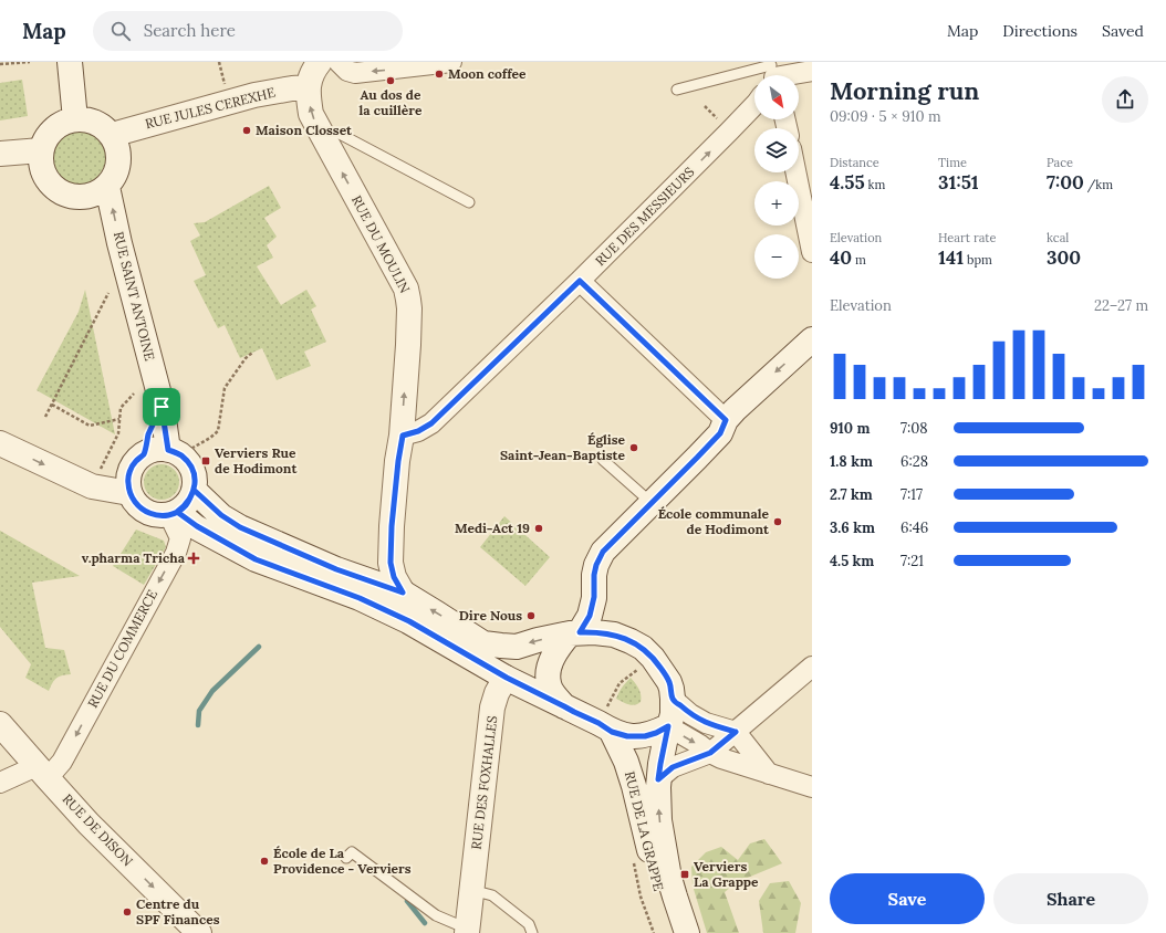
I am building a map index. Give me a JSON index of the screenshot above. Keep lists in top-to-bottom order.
{
  "streets": {
    "main road": [
      "RUE JULES CEREXHE",
      "RUE DU MOULIN",
      "RUE SAINT ANTOINE",
      "RUE DES FOXHALLES",
      "RUE DE DISON",
      "RUE DE LA GRAPPE"
    ],
    "street": ["RUE DES MESSIEURS", "RUE DU COMMERCE"]
  },
  "crossings": [
    ["RUE JULES CEREXHE", "RUE DU MOULIN"],
    ["RUE JULES CEREXHE", "RUE SAINT ANTOINE"],
    ["RUE DES MESSIEURS", "RUE DU MOULIN"],
    ["RUE SAINT ANTOINE", "RUE DU COMMERCE"],
    ["RUE DU COMMERCE", "RUE DE DISON"]
  ],
  "one_way": [
    "RUE DES MESSIEURS",
    "RUE DU MOULIN",
    "RUE SAINT ANTOINE",
    "RUE DU COMMERCE",
    "RUE DE DISON"
  ],
  "places": {
    "other": [
      "Moon coffee",
      "Au dos de la cuillère",
      "Maison Closset",
      "Église Saint-Jean-Baptiste",
      "École communale de Hodimont",
      "Medi-Act 19",
      "Dire Nous",
      "École de La Providence - Verviers",
      "Centre du SPF Finances"
    ],
    "transit": ["Verviers Rue de Hodimont", "Verviers La Grappe"],
    "health": ["v.pharma Tricha"]
  },
  "north": "bottom right",
  "page": {
    "header": "Map",
    "search": "Search here",
    "nav": ["Map", "Directions", "Saved"],
    "heading": ["Morning run", "09:09 · 5 × 910 m"],
    "map_buttons": ["+", "−"],
    "stats": [
      ["Distance", "4.55 km"],
      ["Time", "31:51"],
      ["Pace", "7:00 /km"],
      ["Elevation", "40 m"],
      ["Heart rate", "141 bpm"],
      ["kcal", "300"]
    ],
    "chart": ["Elevation", "22–27 m"],
    "list": [
      {
        "name": "910 m",
        "note": "7:08"
      },
      {
        "name": "1.8 km",
        "note": "6:28"
      },
      {
        "name": "2.7 km",
        "note": "7:17"
      },
      {
        "name": "3.6 km",
        "note": "6:46"
      },
      {
        "name": "4.5 km",
        "note": "7:21"
      }
    ],
    "buttons": ["Save", "Share"]
  }
}
